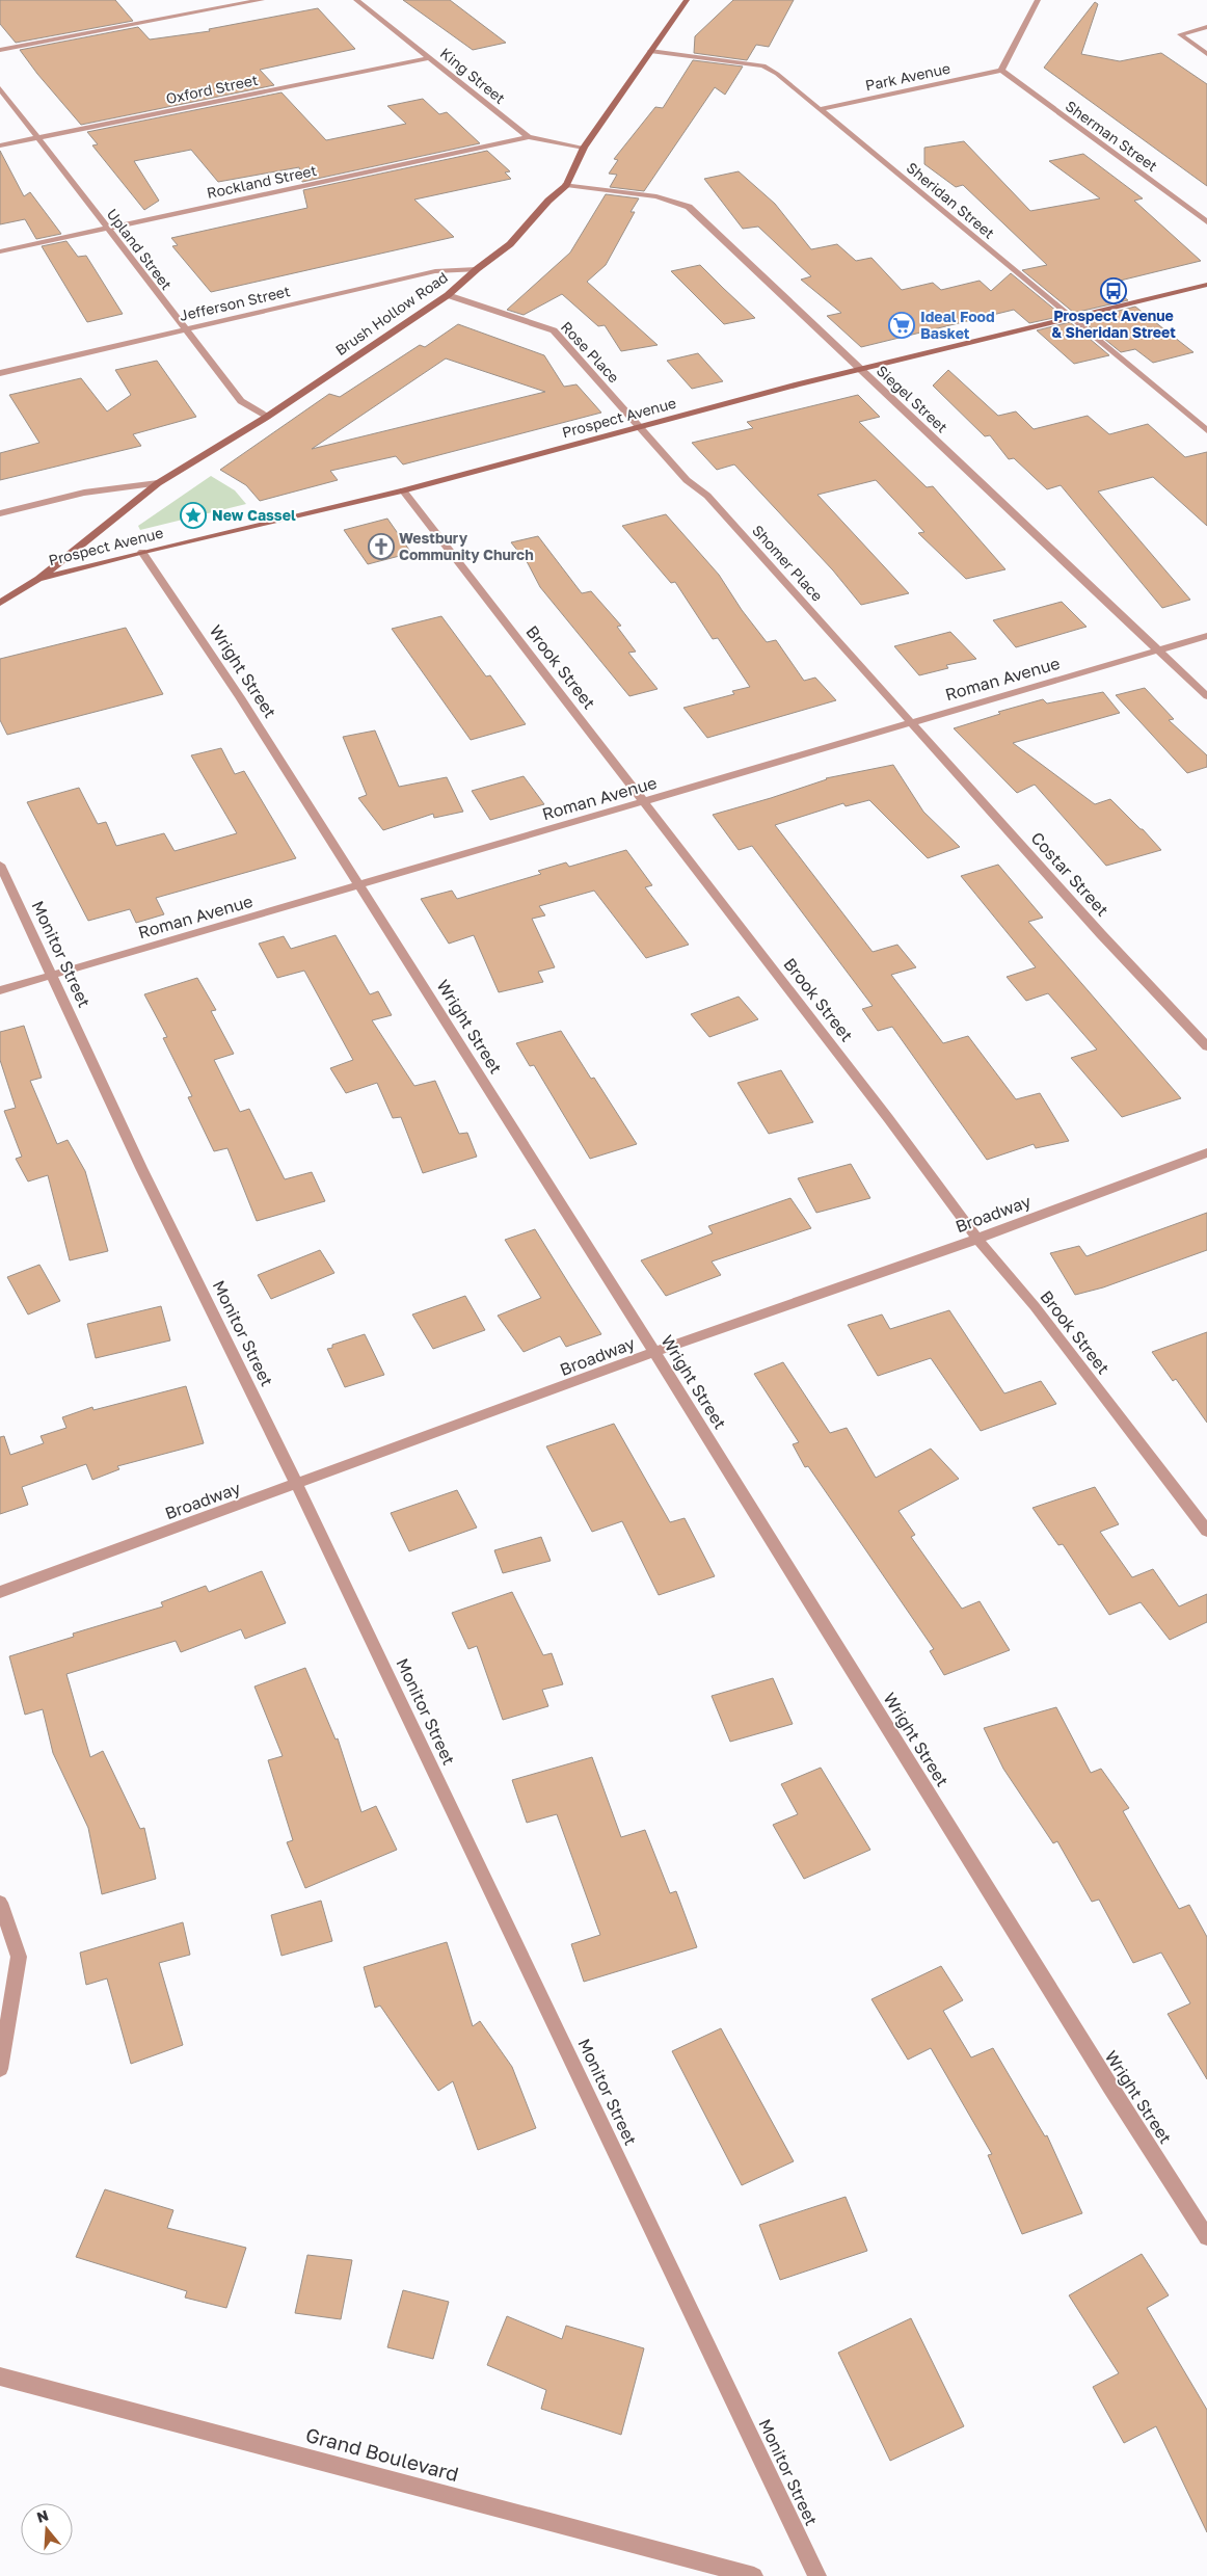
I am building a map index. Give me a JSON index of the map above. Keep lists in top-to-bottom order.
{
  "streets": {
    "main road": ["Brush Hollow Road", "Prospect Avenue"],
    "street": [
      "King Street",
      "Park Avenue",
      "Oxford Street",
      "Sherman Street",
      "Rockland Street",
      "Sheridan Street",
      "Upland Street",
      "Jefferson Street",
      "Rose Place",
      "Siegel Street",
      "Shomer Place",
      "Brook Street",
      "Wright Street",
      "Roman Avenue",
      "Costar Street",
      "Monitor Street",
      "Broadway",
      "Grand Boulevard"
    ]
  },
  "crossings": [
    ["King Street", "Oxford Street"],
    ["King Street", "Rockland Street"],
    ["King Street", "Brush Hollow Road"],
    ["Park Avenue", "Sherman Street"],
    ["Park Avenue", "Sheridan Street"],
    ["Oxford Street", "Upland Street"],
    ["Rockland Street", "Upland Street"],
    ["Sheridan Street", "Brush Hollow Road"],
    ["Sheridan Street", "Prospect Avenue"],
    ["Upland Street", "Jefferson Street"],
    ["Upland Street", "Brush Hollow Road"],
    ["Jefferson Street", "Brush Hollow Road"],
    ["Brush Hollow Road", "Rose Place"],
    ["Brush Hollow Road", "Siegel Street"],
    ["Brush Hollow Road", "Prospect Avenue"],
    ["Rose Place", "Prospect Avenue"],
    ["Rose Place", "Shomer Place"],
    ["Siegel Street", "Prospect Avenue"],
    ["Siegel Street", "Roman Avenue"],
    ["Prospect Avenue", "Shomer Place"],
    ["Prospect Avenue", "Brook Street"],
    ["Prospect Avenue", "Wright Street"],
    ["Shomer Place", "Roman Avenue"],
    ["Shomer Place", "Costar Street"],
    ["Brook Street", "Roman Avenue"],
    ["Brook Street", "Broadway"],
    ["Wright Street", "Roman Avenue"],
    ["Wright Street", "Broadway"],
    ["Roman Avenue", "Costar Street"],
    ["Roman Avenue", "Monitor Street"],
    ["Monitor Street", "Broadway"]
  ],
  "places": {
    "bus stop": ["Prospect Avenue & Sheridan Street"],
    "supermarket": ["Ideal Food Basket"],
    "place": ["New Cassel"],
    "church": ["Westbury Community Church"]
  },
  "north": "top"
}
